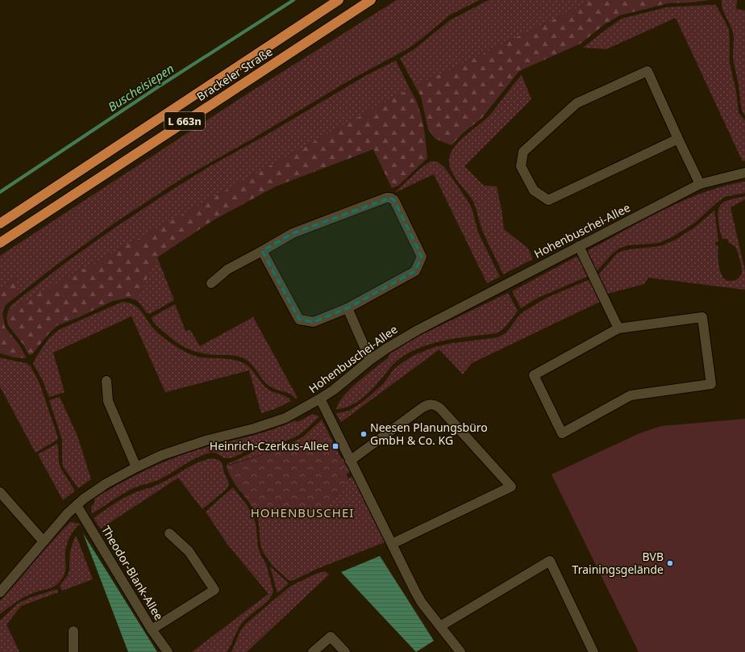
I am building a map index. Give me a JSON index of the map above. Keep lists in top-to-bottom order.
{
  "streets": {
    "highway": ["Brackeler Straße", "L 663n"],
    "street": ["Hohenbuschei-Allee", "Theodor-Blank-Allee"]
  },
  "crossings": [
    ["Hohenbuschei-Allee", "Theodor-Blank-Allee"]
  ],
  "districts": ["HOHENBUSCHEI"],
  "water": ["Buscheisiepen"],
  "places": {
    "other": ["Neesen Planungsbüro GmbH & Co. KG", "BVB Trainingsgelände"],
    "transit": ["Heinrich-Czerkus-Allee"]
  }
}
